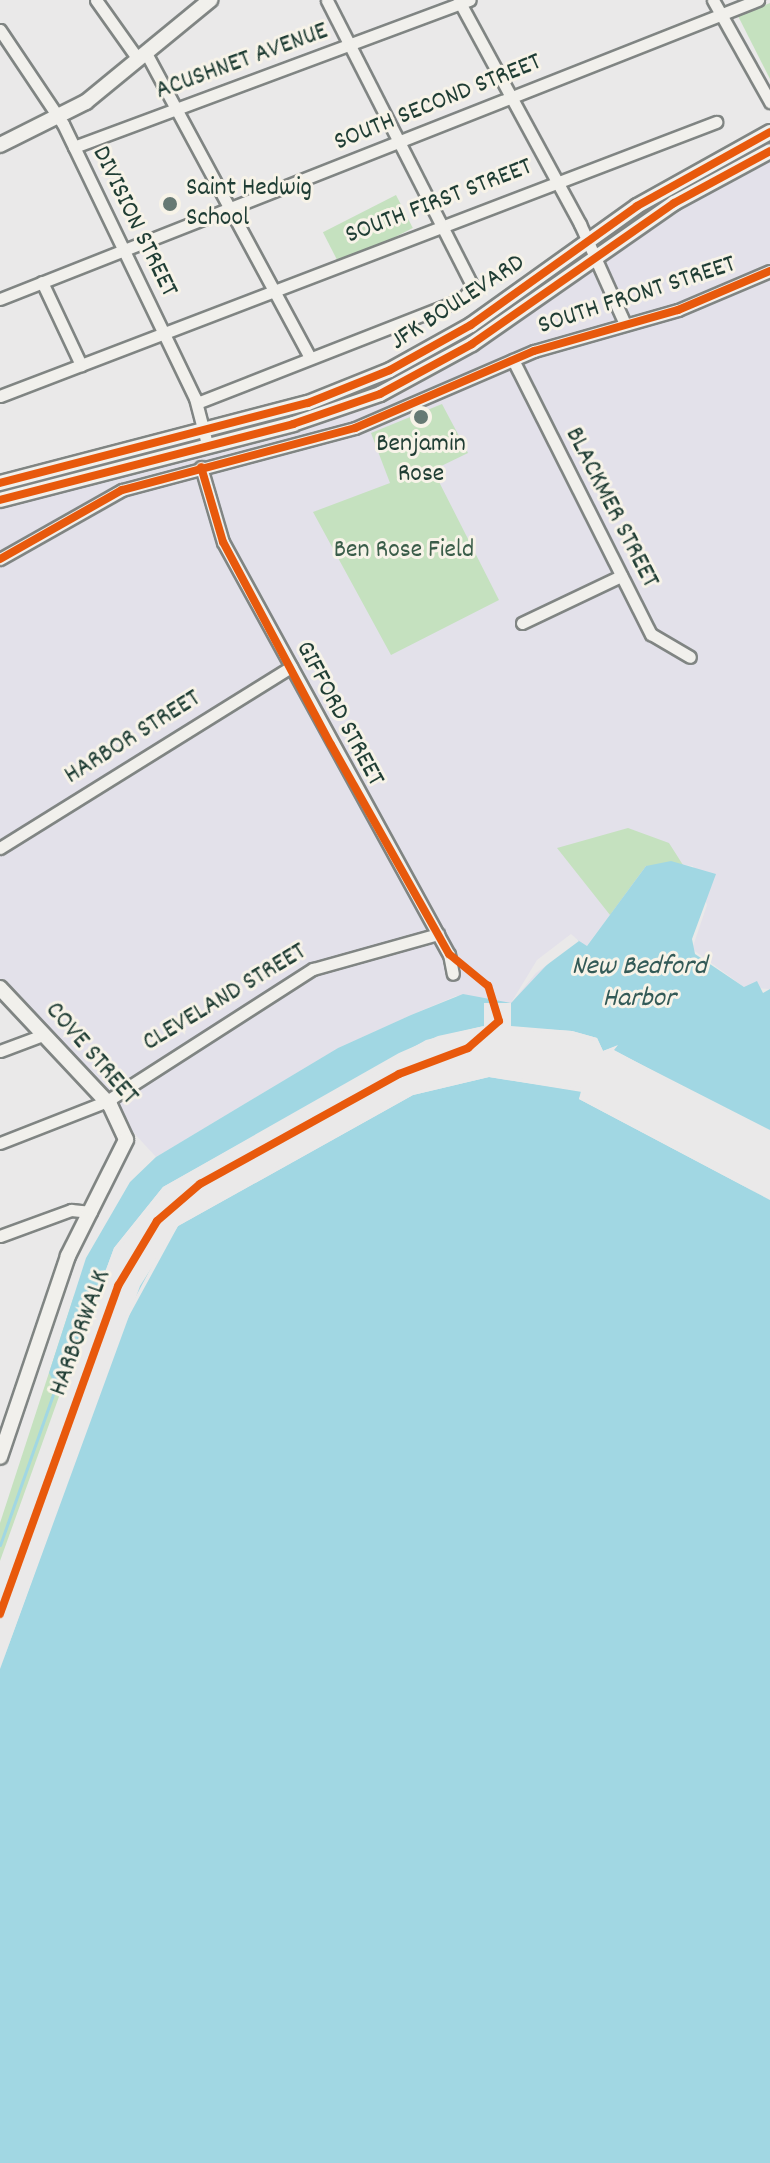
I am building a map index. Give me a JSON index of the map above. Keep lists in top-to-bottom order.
{
  "streets": {
    "main road": ["JFK BOULEVARD", "COVE STREET"],
    "street": [
      "ACUSHNET AVENUE",
      "SOUTH SECOND STREET",
      "SOUTH FIRST STREET",
      "DIVISION STREET",
      "SOUTH FRONT STREET",
      "BLACKMER STREET",
      "GIFFORD STREET",
      "HARBOR STREET",
      "CLEVELAND STREET"
    ],
    "cycle path": ["HARBORWALK"]
  },
  "crossings": [
    ["ACUSHNET AVENUE", "DIVISION STREET"],
    ["SOUTH SECOND STREET", "DIVISION STREET"],
    ["SOUTH FIRST STREET", "DIVISION STREET"],
    ["DIVISION STREET", "JFK BOULEVARD"],
    ["SOUTH FRONT STREET", "BLACKMER STREET"],
    ["SOUTH FRONT STREET", "GIFFORD STREET"],
    ["GIFFORD STREET", "HARBOR STREET"],
    ["GIFFORD STREET", "CLEVELAND STREET"],
    ["CLEVELAND STREET", "COVE STREET"]
  ],
  "water": ["New Bedford Harbor"],
  "parks": ["Ben Rose Field"],
  "places": ["Saint Hedwig School", "Benjamin Rose"]
}
